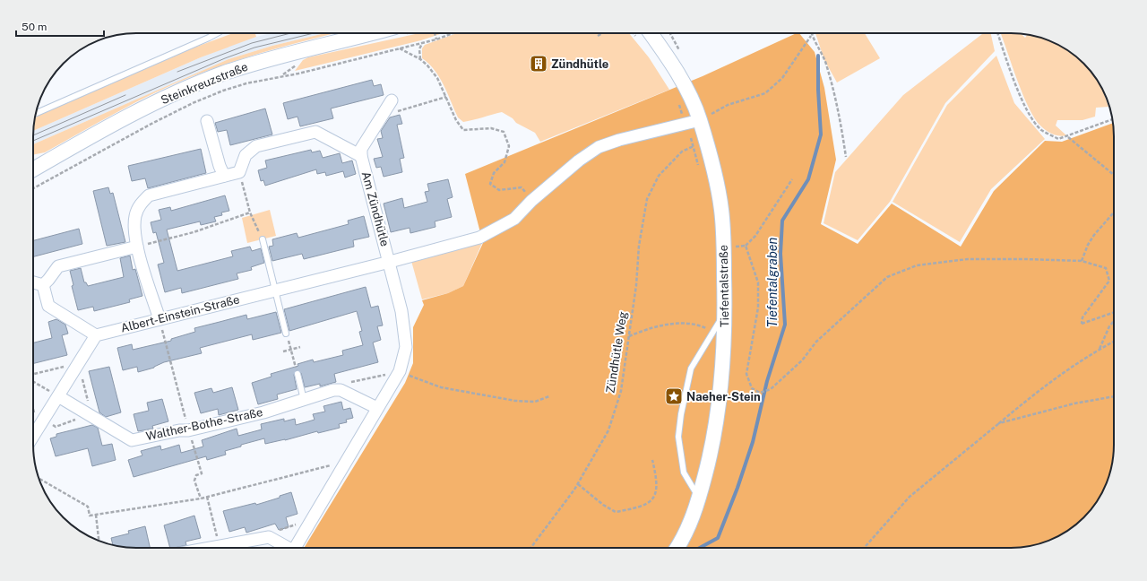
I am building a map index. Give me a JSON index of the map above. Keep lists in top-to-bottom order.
{
  "streets": {
    "street": [
      "Steinkreuzstraße",
      "Am Zündhütle",
      "Tiefentalstraße",
      "Albert-Einstein-Straße",
      "Walther-Bothe-Straße"
    ],
    "path": ["Zündhütle Weg"]
  },
  "crossings": [
    ["Am Zündhütle", "Albert-Einstein-Straße"],
    ["Tiefentalstraße", "Albert-Einstein-Straße"]
  ],
  "water": ["Tiefentalgraben"],
  "places": {
    "building": ["Zündhütle"],
    "place": ["Naeher-Stein"]
  },
  "scale_bar": "50 m"
}
